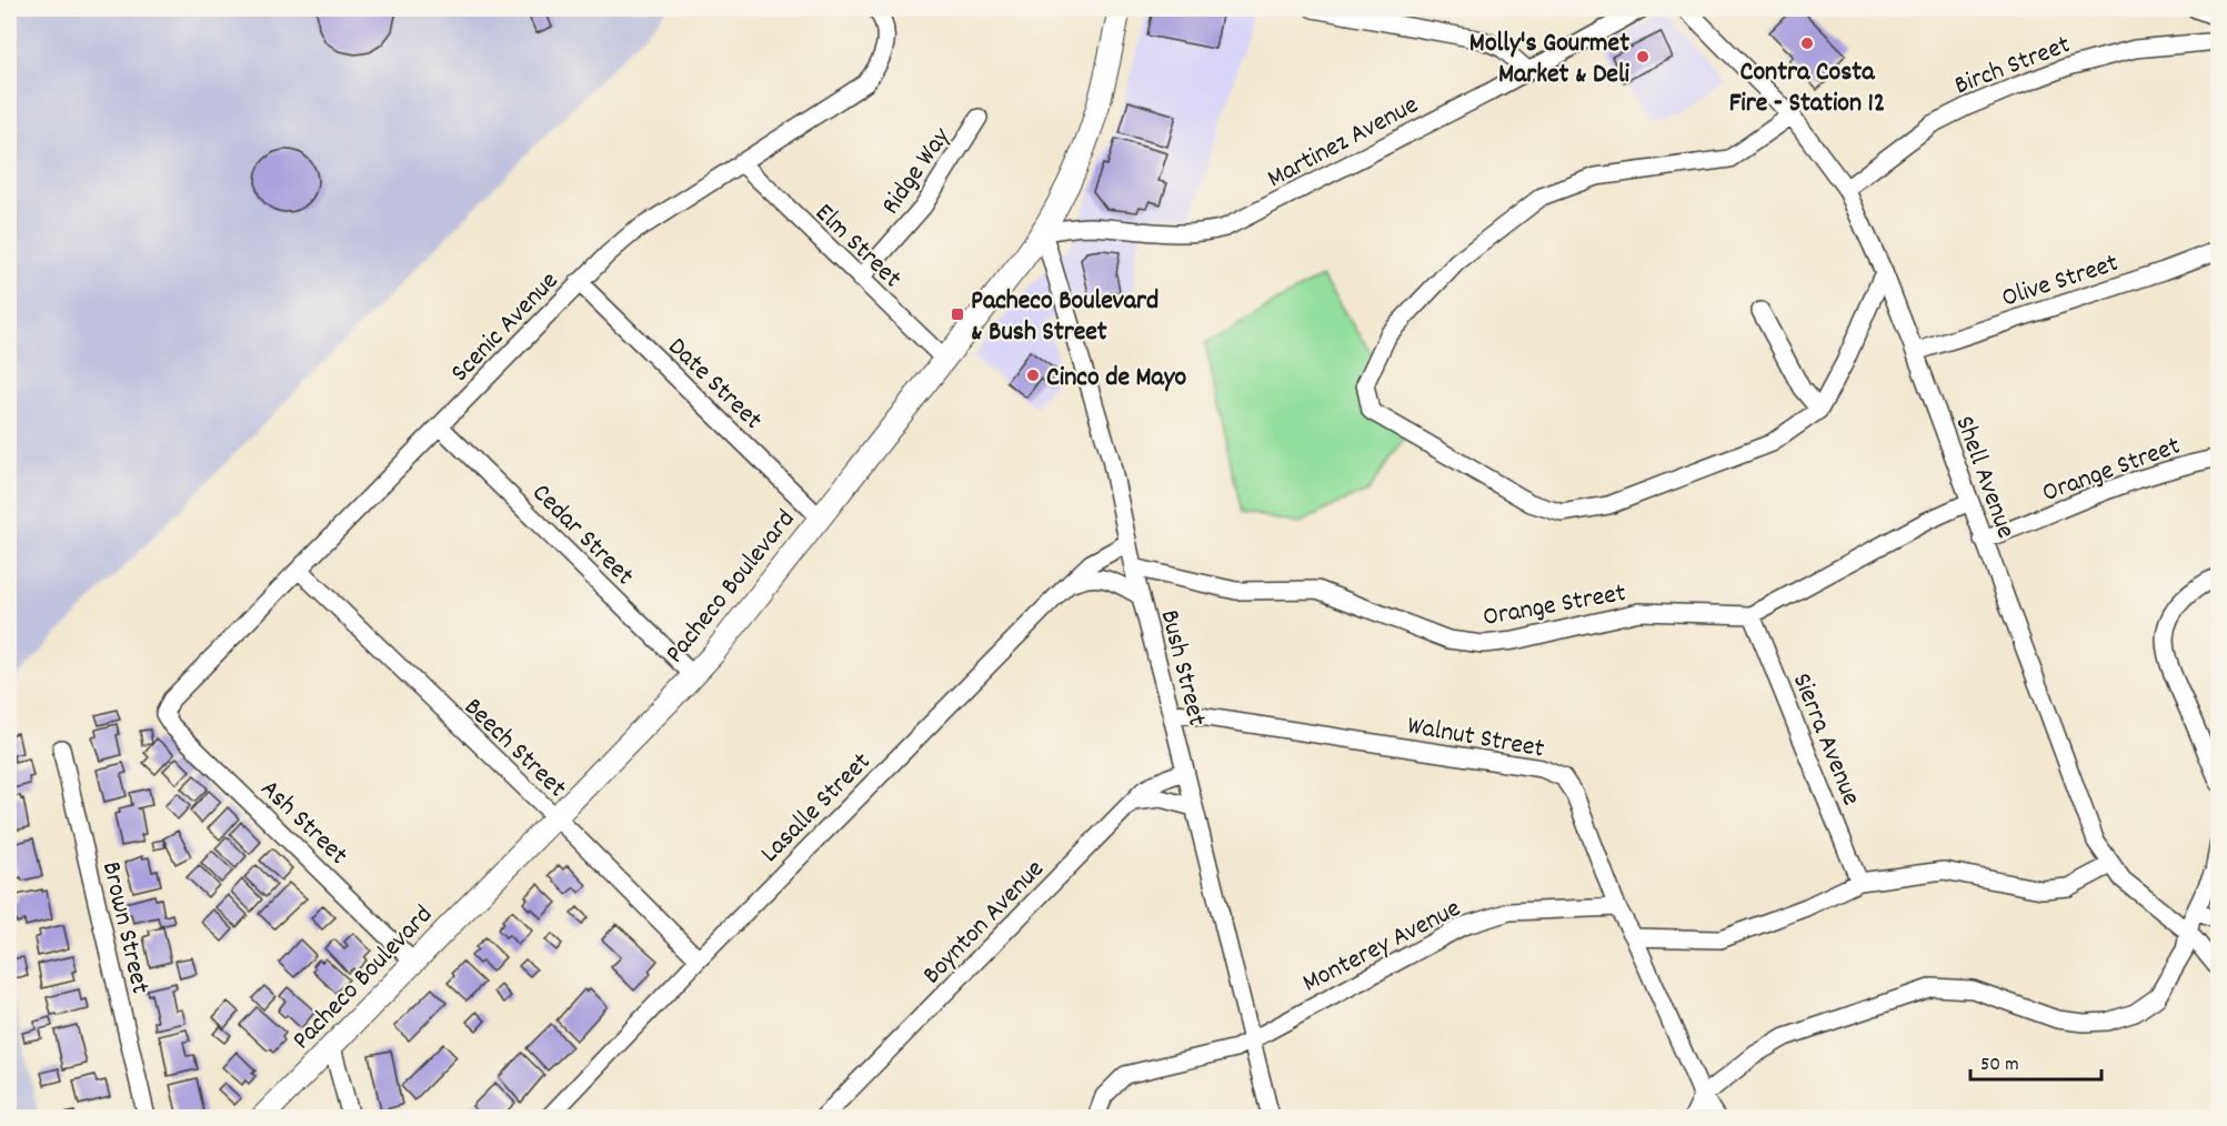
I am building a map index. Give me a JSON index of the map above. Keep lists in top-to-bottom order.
{
  "streets": {
    "main road": ["Pacheco Boulevard"],
    "street": [
      "Birch Street",
      "Martinez Avenue",
      "Ridge Way",
      "Elm Street",
      "Olive Street",
      "Scenic Avenue",
      "Date Street",
      "Orange Street",
      "Shell Avenue",
      "Cedar Street",
      "Bush Street",
      "Walnut Street",
      "Sierra Avenue",
      "Beech Street",
      "Lasalle Street",
      "Ash Street",
      "Boynton Avenue",
      "Brown Street",
      "Monterey Avenue"
    ]
  },
  "crossings": [
    ["Birch Street", "Shell Avenue"],
    ["Martinez Avenue", "Pacheco Boulevard"],
    ["Martinez Avenue", "Bush Street"],
    ["Ridge Way", "Elm Street"],
    ["Elm Street", "Scenic Avenue"],
    ["Elm Street", "Pacheco Boulevard"],
    ["Olive Street", "Shell Avenue"],
    ["Scenic Avenue", "Date Street"],
    ["Scenic Avenue", "Cedar Street"],
    ["Scenic Avenue", "Beech Street"],
    ["Scenic Avenue", "Ash Street"],
    ["Date Street", "Pacheco Boulevard"],
    ["Orange Street", "Shell Avenue"],
    ["Orange Street", "Bush Street"],
    ["Orange Street", "Sierra Avenue"],
    ["Cedar Street", "Pacheco Boulevard"],
    ["Pacheco Boulevard", "Bush Street"],
    ["Pacheco Boulevard", "Beech Street"],
    ["Pacheco Boulevard", "Ash Street"],
    ["Bush Street", "Walnut Street"],
    ["Bush Street", "Lasalle Street"],
    ["Bush Street", "Boynton Avenue"],
    ["Bush Street", "Monterey Avenue"],
    ["Walnut Street", "Monterey Avenue"],
    ["Beech Street", "Lasalle Street"]
  ],
  "places": {
    "other": ["Contra Costa Fire - Station 12", "Molly's Gourmet Market & Deli", "Cinco de Mayo"],
    "transit": ["Pacheco Boulevard & Bush Street"]
  },
  "scale_bar": "50 m"
}
